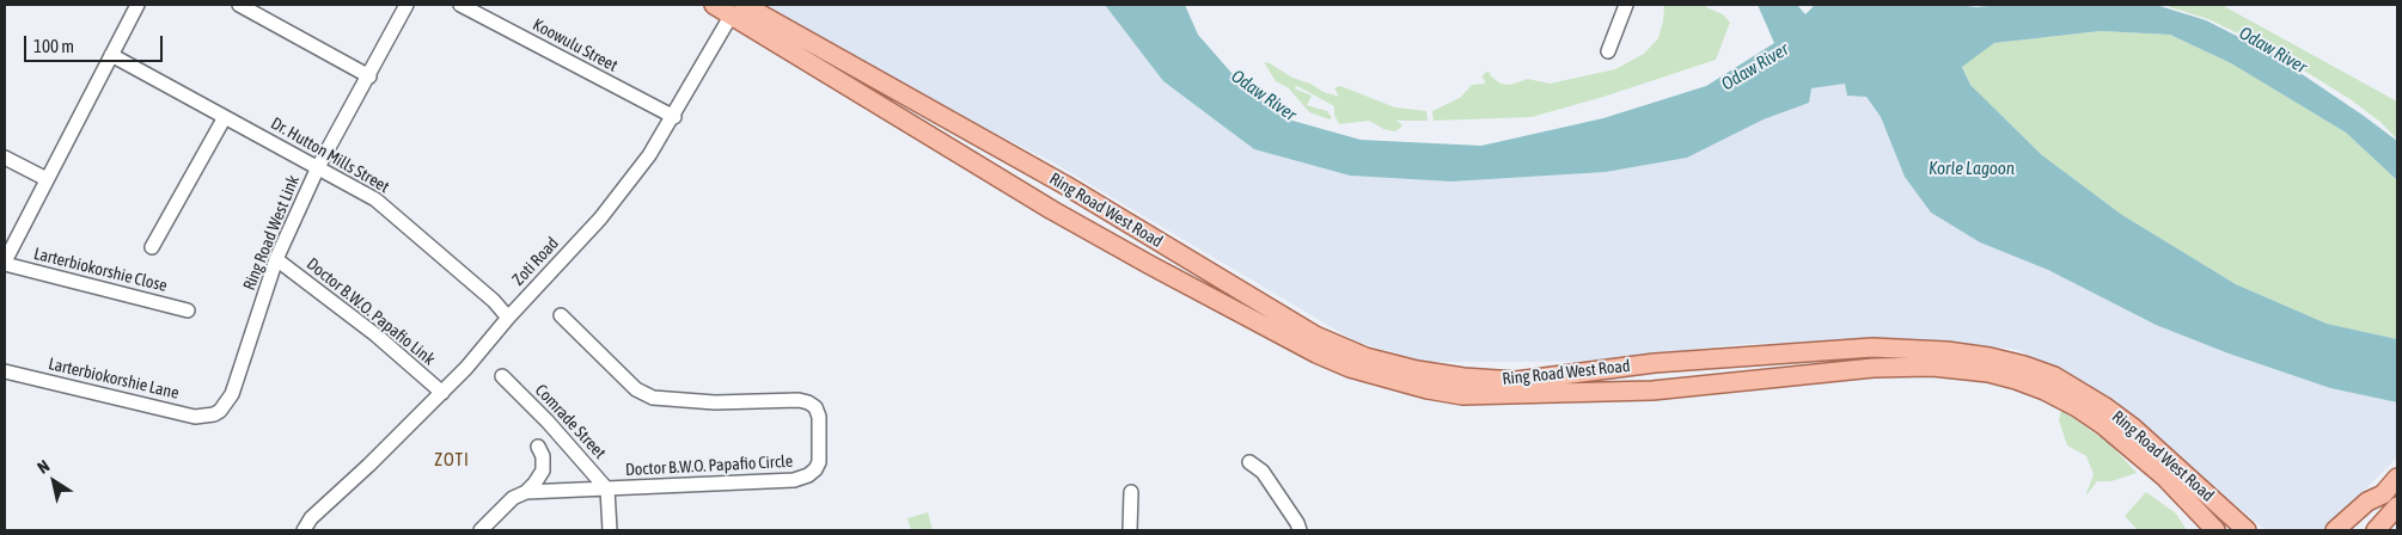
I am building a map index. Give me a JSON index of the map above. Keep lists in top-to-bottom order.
{
  "streets": {
    "main road": ["Ring Road West Road"],
    "street": [
      "Koowulu Street",
      "Dr. Hutton Mills Street",
      "Ring Road West Link",
      "Zoti Road",
      "Larterbiokorshie Close",
      "Doctor B.W.O. Papafio Link",
      "Larterbiokorshie Lane",
      "Comrade Street",
      "Doctor B.W.O. Papafio Circle"
    ]
  },
  "crossings": [
    ["Koowulu Street", "Zoti Road"],
    ["Dr. Hutton Mills Street", "Ring Road West Link"],
    ["Dr. Hutton Mills Street", "Zoti Road"],
    ["Ring Road West Road", "Zoti Road"],
    ["Ring Road West Link", "Doctor B.W.O. Papafio Link"],
    ["Ring Road West Link", "Larterbiokorshie Lane"],
    ["Zoti Road", "Doctor B.W.O. Papafio Link"],
    ["Comrade Street", "Doctor B.W.O. Papafio Circle"]
  ],
  "districts": ["ZOTI"],
  "water": ["Odaw River", "Korle Lagoon"],
  "scale_bar": "100 m",
  "north": "top left"
}
